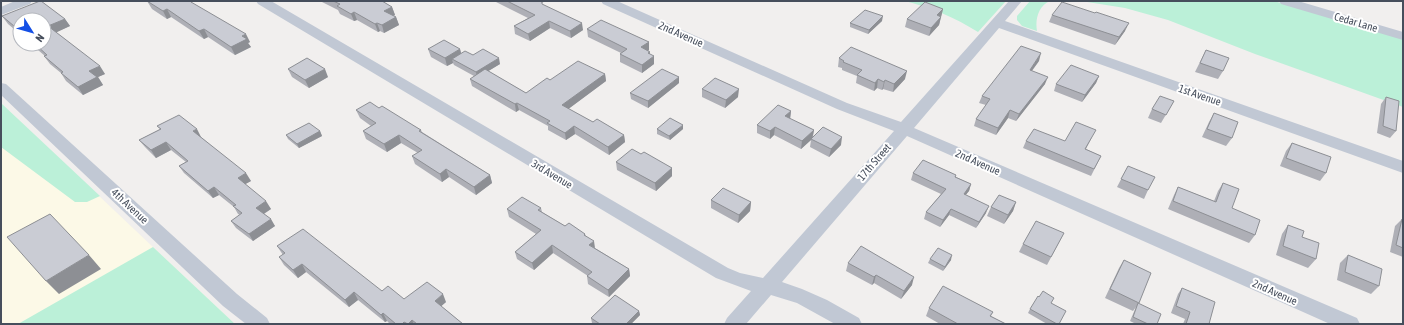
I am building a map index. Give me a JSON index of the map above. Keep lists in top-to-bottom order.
{
  "streets": {
    "street": [
      "Cedar Lane",
      "2nd Avenue",
      "1st Avenue",
      "17th Street",
      "3rd Avenue",
      "4th Avenue"
    ]
  },
  "crossings": [
    ["2nd Avenue", "17th Street"],
    ["1st Avenue", "17th Street"],
    ["17th Street", "3rd Avenue"]
  ],
  "north": "bottom right"
}
